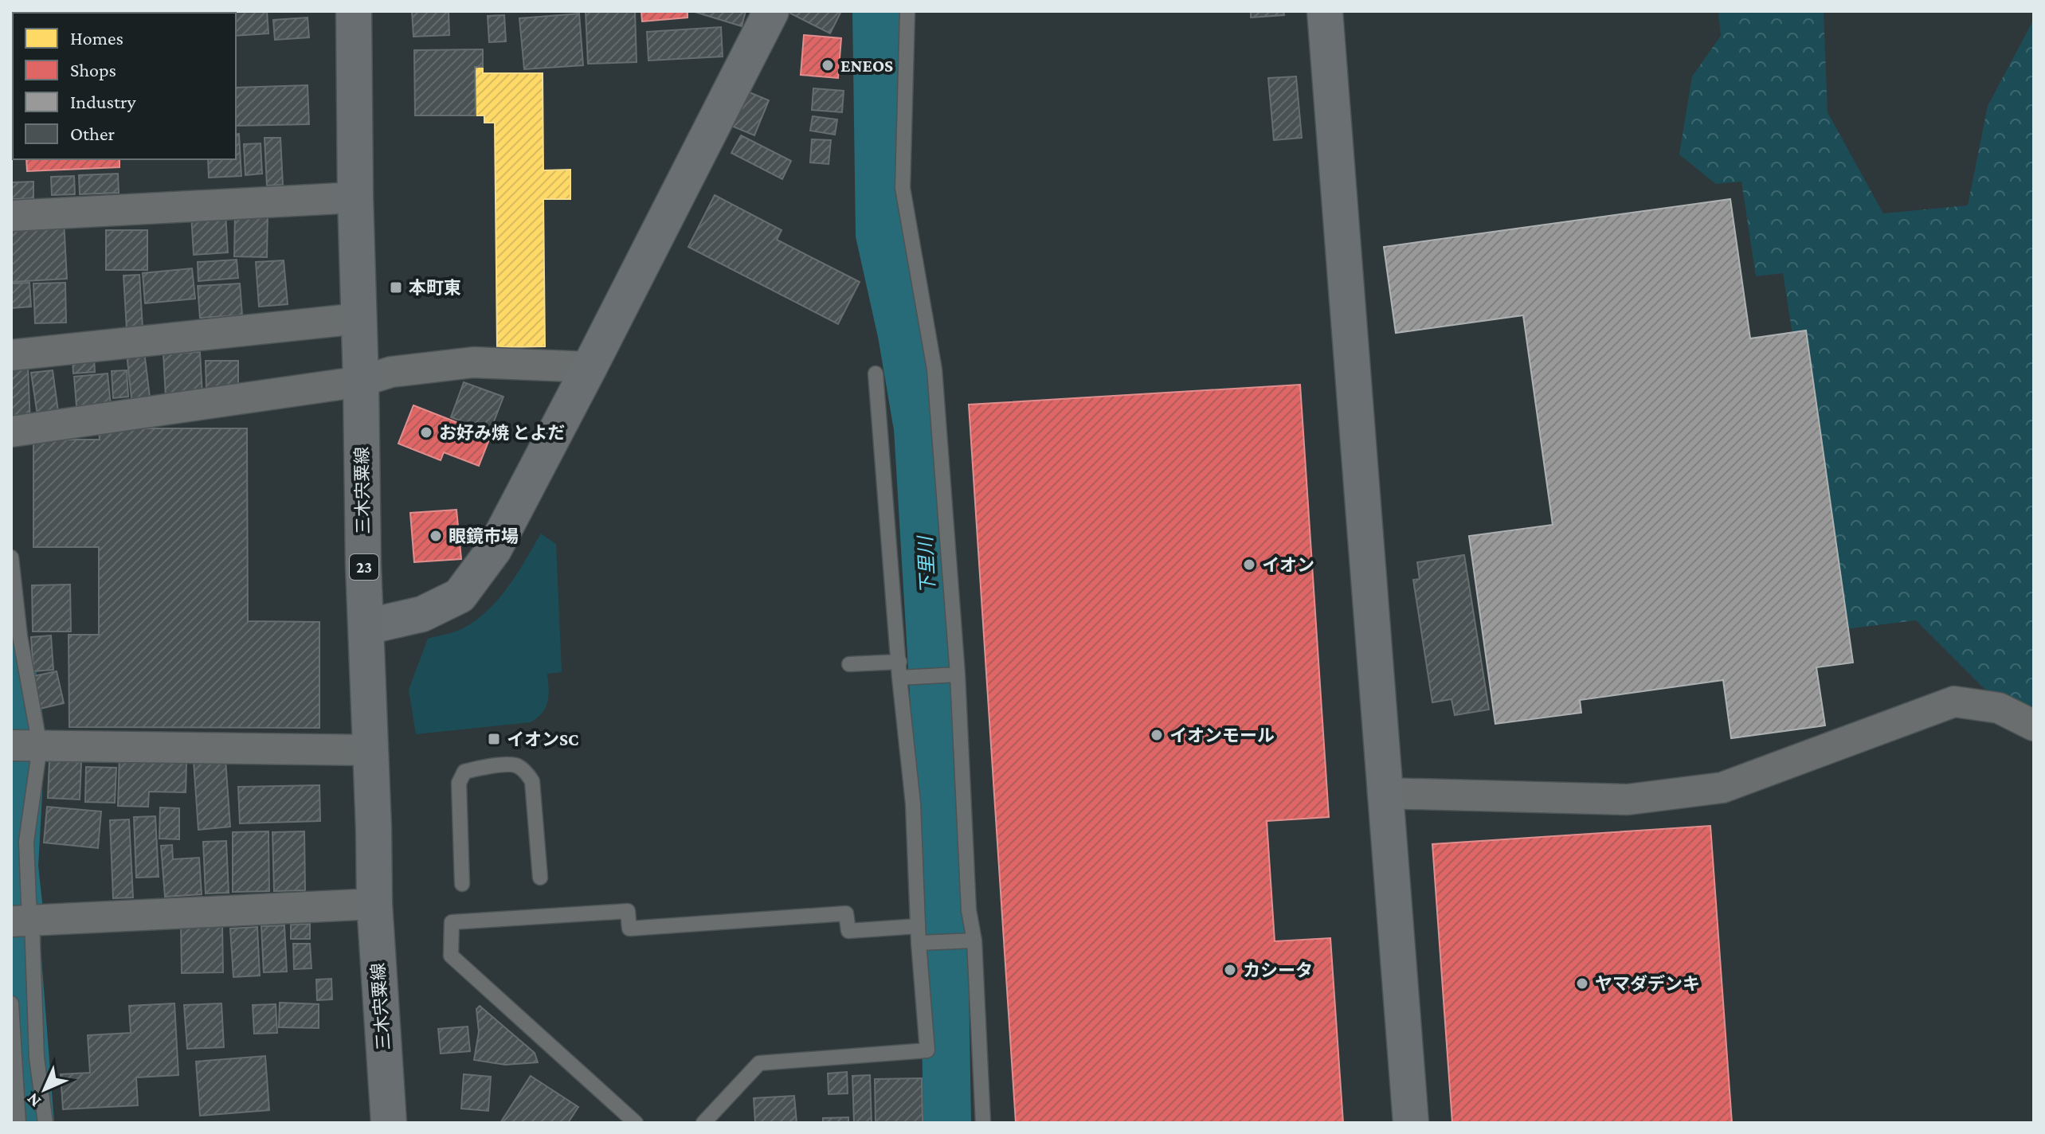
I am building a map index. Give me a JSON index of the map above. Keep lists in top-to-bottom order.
{
  "streets": {
    "main road": ["三木宍粟線", "23"]
  },
  "water": ["下里川"],
  "places": {
    "other": [
      "ENEOS",
      "お好み焼 とよだ",
      "眼鏡市場",
      "イオン",
      "イオンモール",
      "カシータ",
      "ヤマダデンキ"
    ],
    "transit": ["本町東", "イオンSC"]
  },
  "legend": [
    "Homes",
    "Shops",
    "Industry",
    "Other"
  ],
  "north": "bottom left"
}
